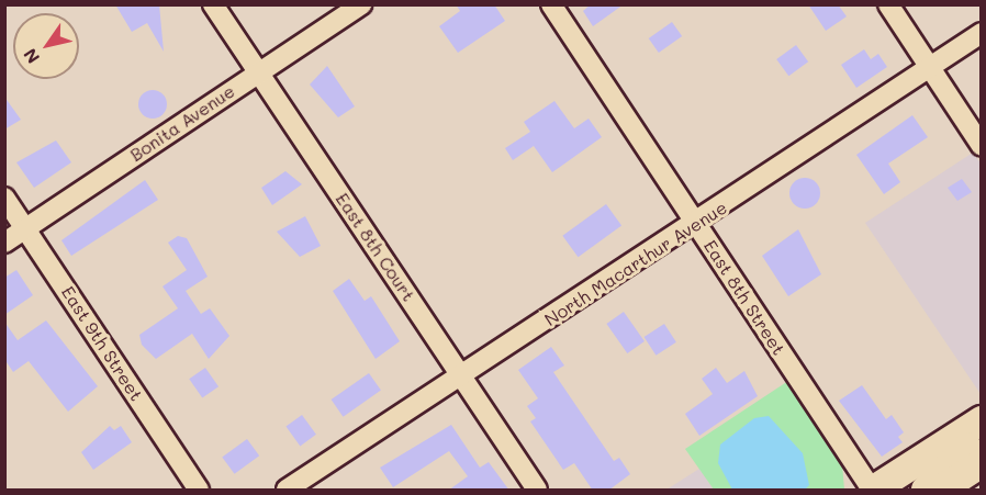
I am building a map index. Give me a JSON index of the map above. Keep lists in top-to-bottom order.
{
  "streets": {
    "street": [
      "Bonita Avenue",
      "East 8th Court",
      "North Macarthur Avenue",
      "East 8th Street",
      "East 9th Street"
    ]
  },
  "crossings": [
    ["Bonita Avenue", "East 8th Court"],
    ["Bonita Avenue", "East 9th Street"],
    ["East 8th Court", "North Macarthur Avenue"],
    ["North Macarthur Avenue", "East 8th Street"]
  ],
  "north": "bottom left"
}
